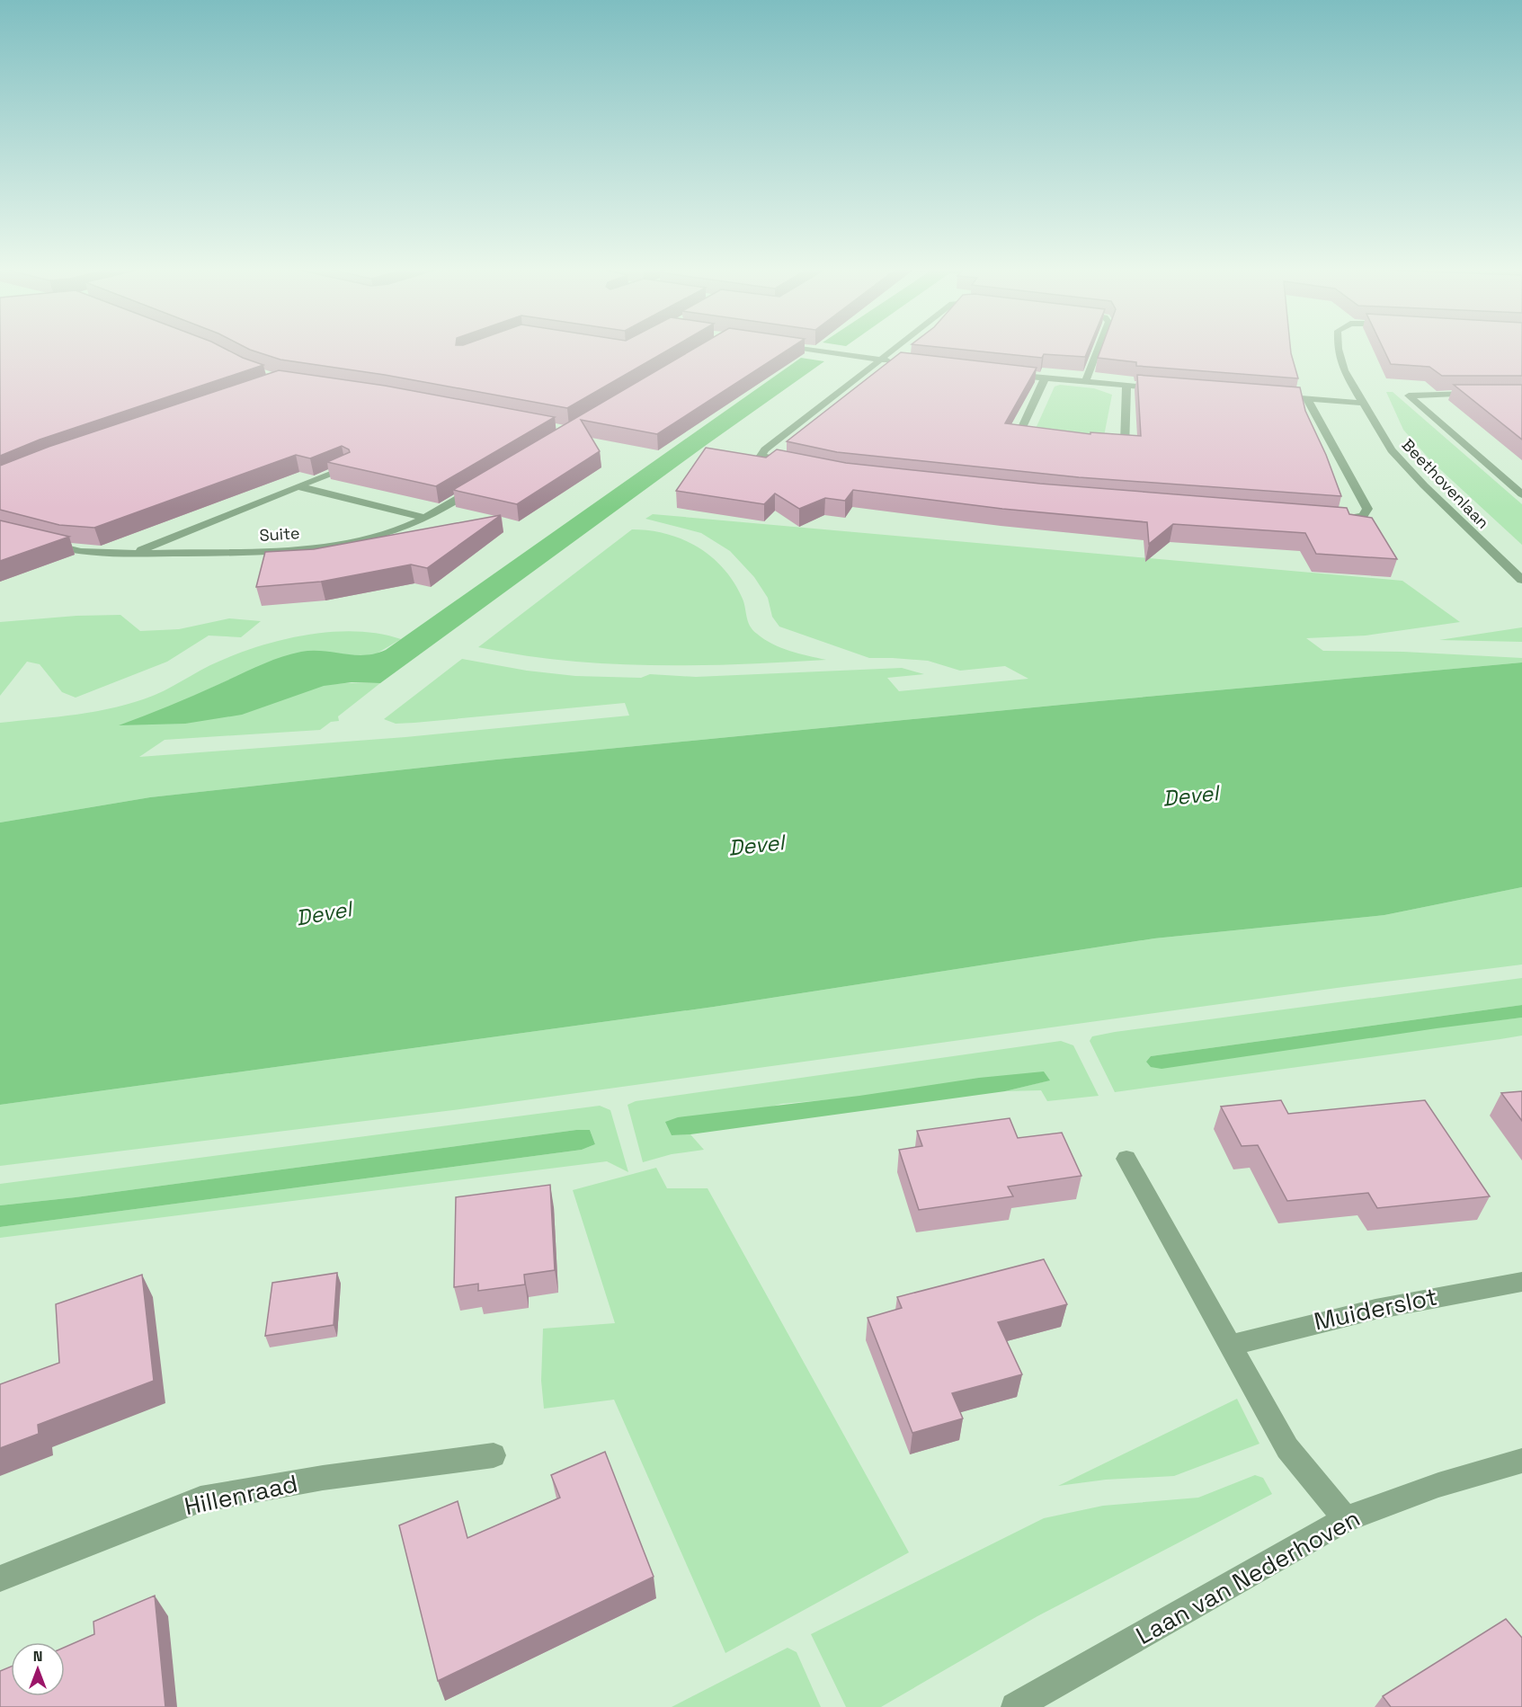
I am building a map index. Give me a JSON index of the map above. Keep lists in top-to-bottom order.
{
  "streets": {
    "street": [
      "Beethovenlaan",
      "Suite",
      "Muiderslot",
      "Hillenraad",
      "Laan van Nederhoven"
    ]
  },
  "water": ["Devel"],
  "north": "top"
}
